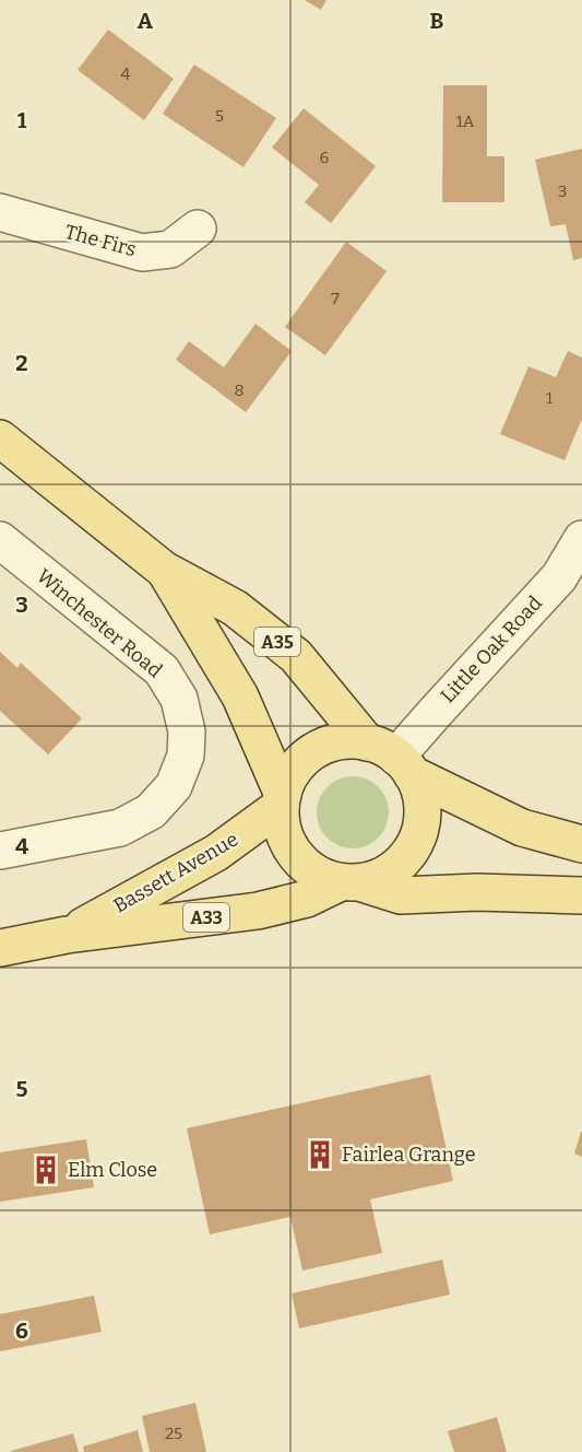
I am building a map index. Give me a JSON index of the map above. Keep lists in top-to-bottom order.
{
  "streets": {
    "main road": ["A35", "Bassett Avenue", "A33"],
    "street": ["The Firs", "Winchester Road", "Little Oak Road"]
  },
  "crossings": [
    ["A35", "Little Oak Road"],
    ["A35", "Bassett Avenue"],
    ["Little Oak Road", "Bassett Avenue"]
  ],
  "places": {
    "building": ["Fairlea Grange", "Elm Close"]
  },
  "house_numbers": [
    "4",
    "5",
    "1A",
    "6",
    "3",
    "7",
    "8",
    "1",
    "25"
  ],
  "grid": {
    "columns": ["A", "B"],
    "rows": [
      "1",
      "2",
      "3",
      "4",
      "5",
      "6"
    ]
  }
}
